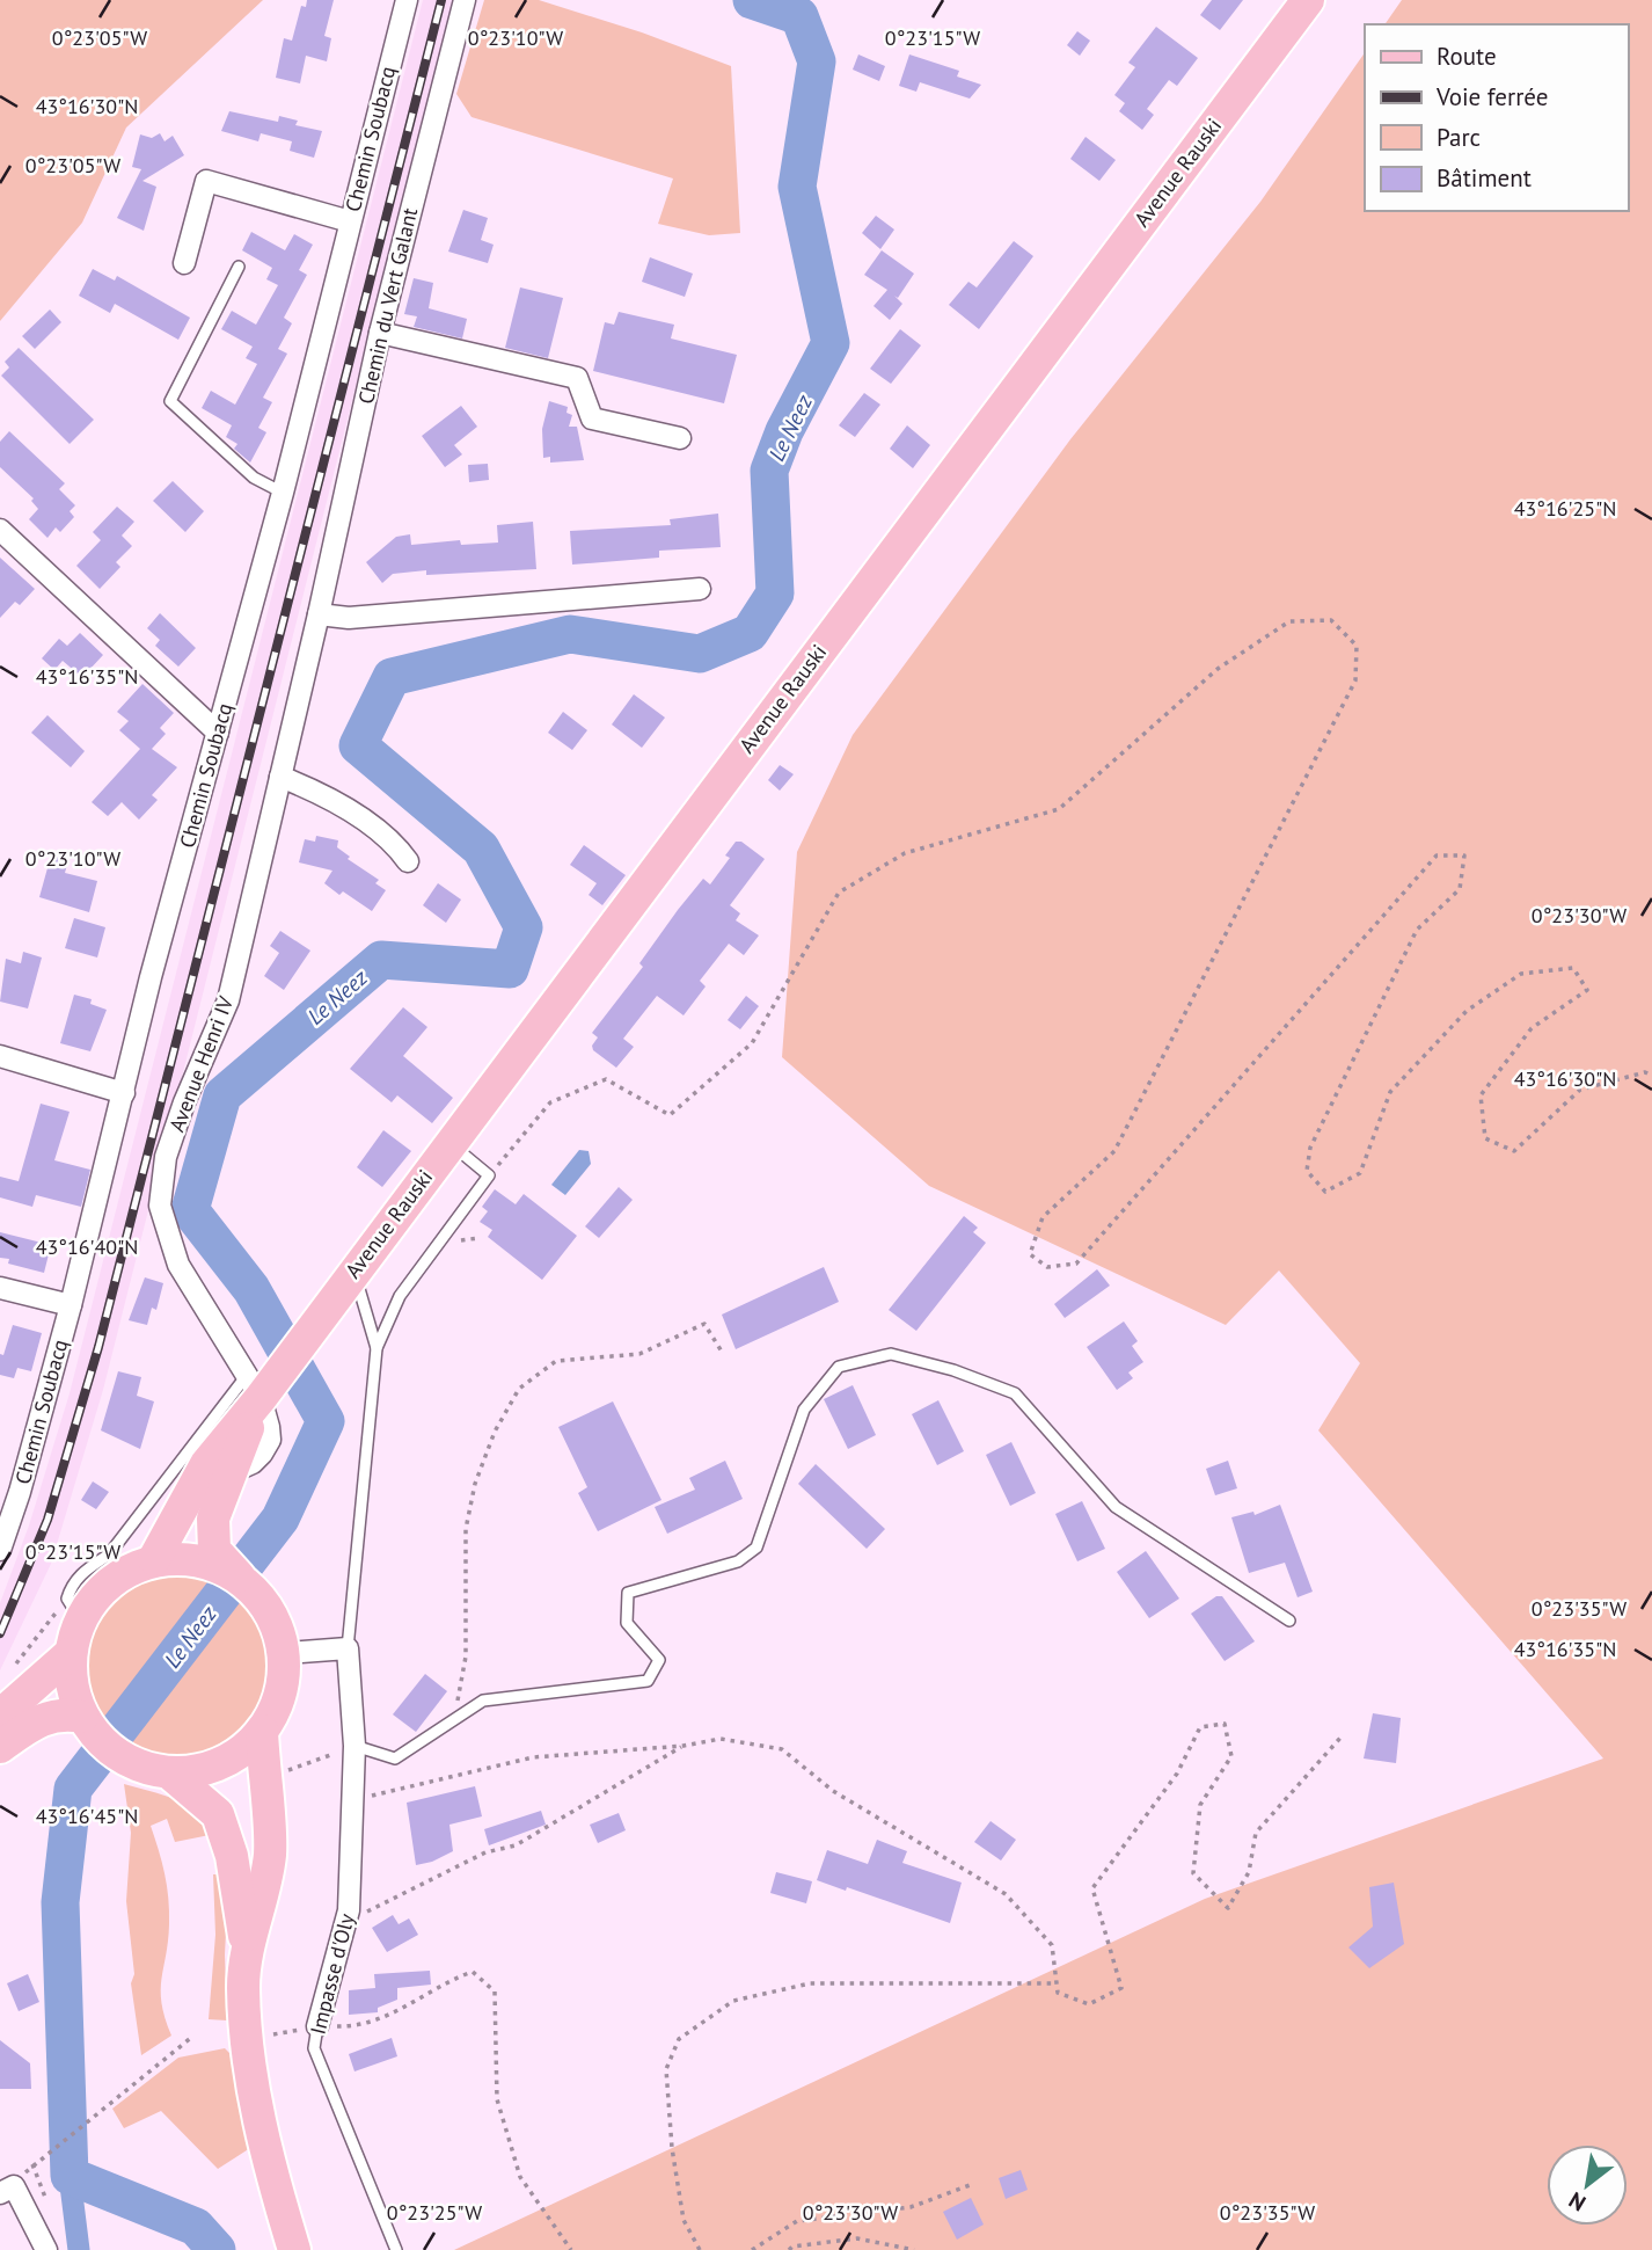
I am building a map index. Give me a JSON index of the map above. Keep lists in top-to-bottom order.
{
  "streets": {
    "main road": ["Avenue Rauski"],
    "street": [
      "Chemin Soubacq",
      "Chemin du Vert Galant",
      "Avenue Henri IV",
      "Impasse d'Oly"
    ]
  },
  "crossings": [
    ["Avenue Rauski", "Avenue Henri IV"],
    ["Chemin du Vert Galant", "Avenue Henri IV"]
  ],
  "water": ["Le Neez"],
  "legend": [
    "Route",
    "Voie ferrée",
    "Parc",
    "Bâtiment"
  ],
  "north": "bottom left",
  "coordinates": [
    "0°23'05\"W",
    "0°23'10\"W",
    "0°23'15\"W",
    "43°16'30\"N",
    "43°16'25\"N",
    "43°16'35\"N",
    "0°23'30\"W",
    "43°16'40\"N",
    "0°23'35\"W",
    "43°16'45\"N",
    "0°23'25\"W"
  ]
}
